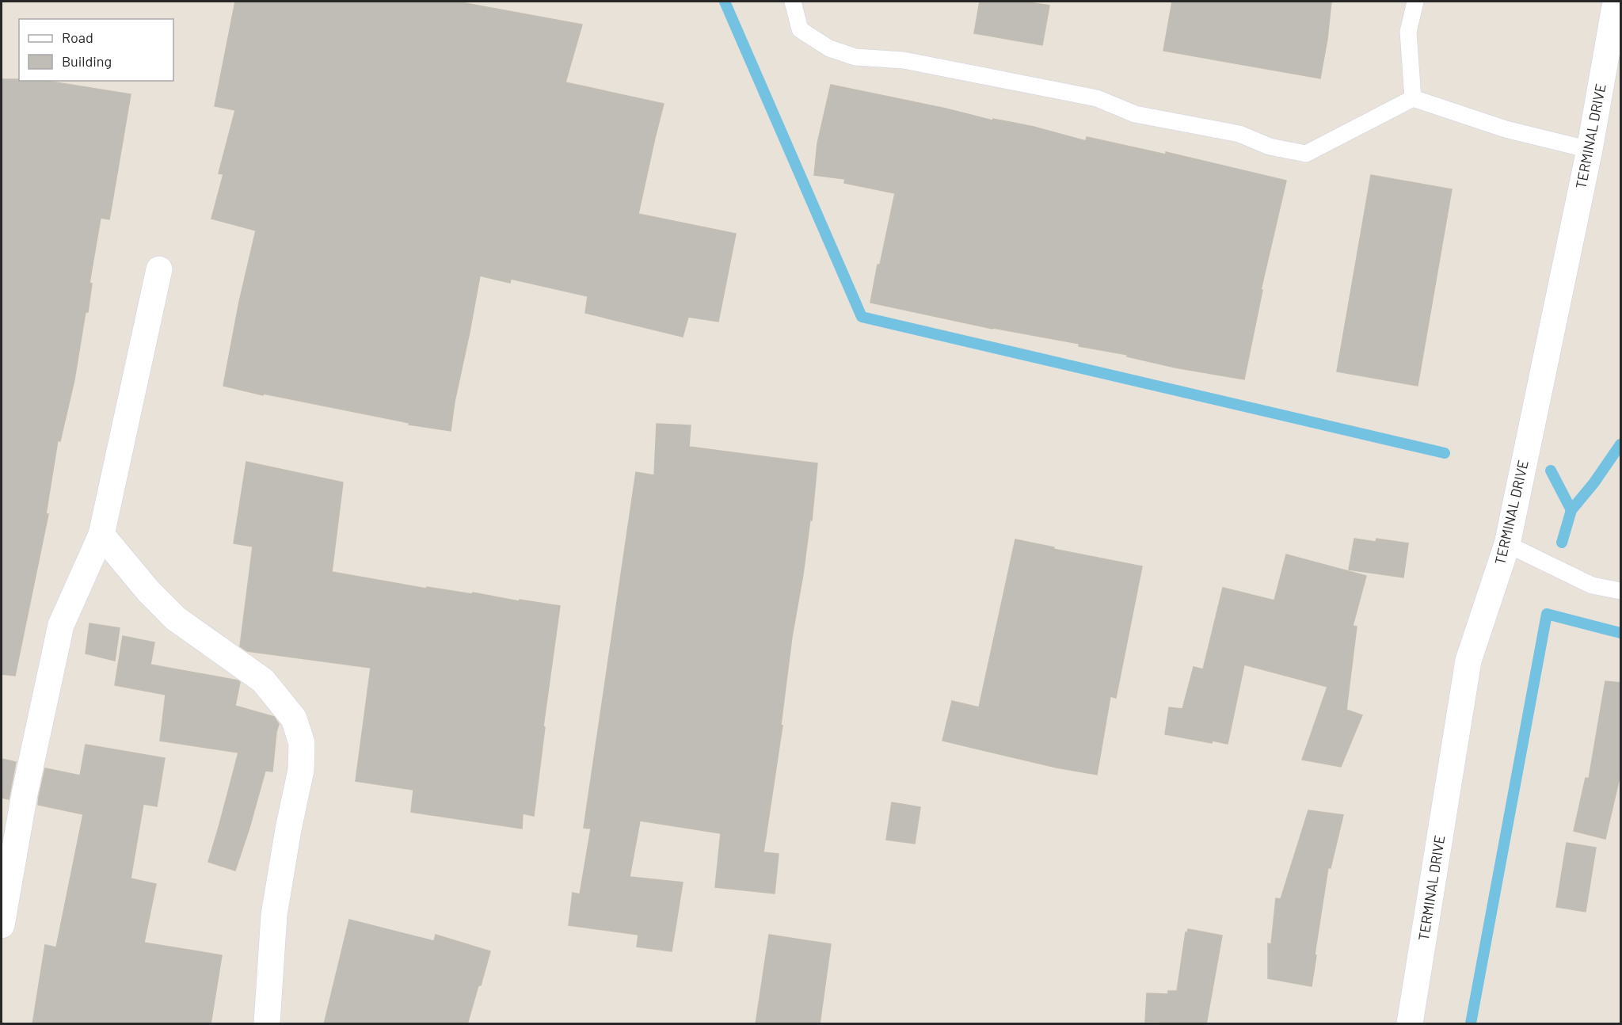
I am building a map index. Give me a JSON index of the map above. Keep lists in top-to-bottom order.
{
  "streets": {
    "street": ["TERMINAL DRIVE"]
  },
  "legend": ["Road", "Building"]
}
